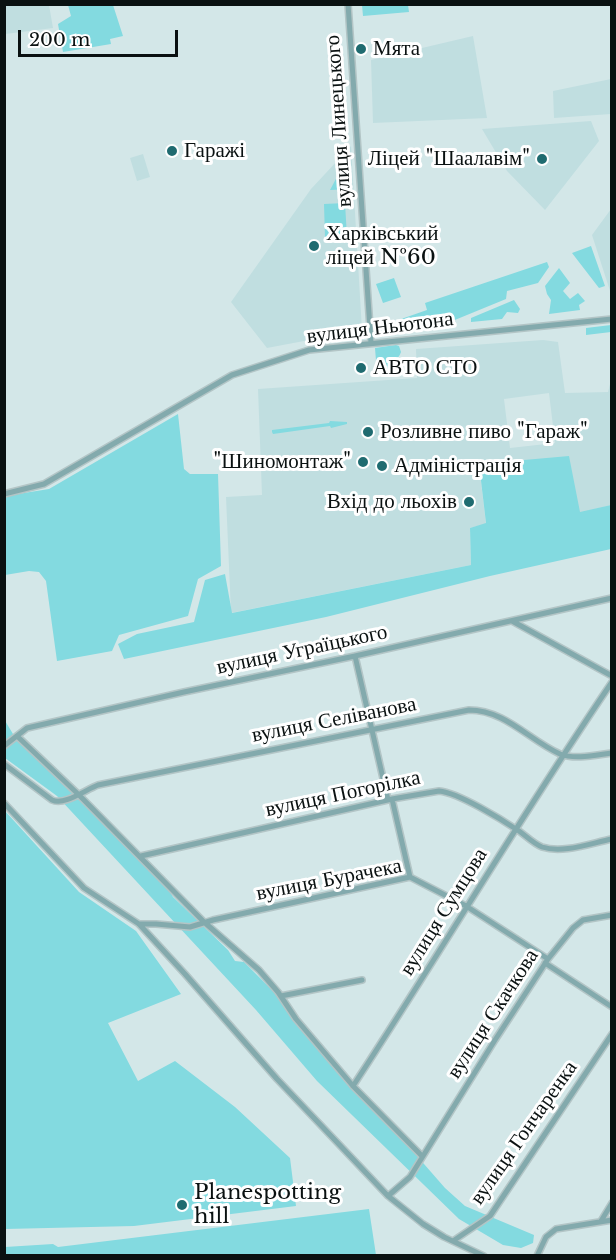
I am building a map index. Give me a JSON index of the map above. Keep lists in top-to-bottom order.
{
  "streets": {
    "street": [
      "вулиця Линецького",
      "вулиця Ньютона",
      "вулиця Уграїцького",
      "вулиця Селіванова",
      "вулиця Погорілка",
      "вулиця Бурачека",
      "вулиця Сумцова",
      "вулиця Скачкова",
      "вулиця Гончаренка"
    ]
  },
  "crossings": [
    ["вулиця Линецького", "вулиця Ньютона"],
    ["вулиця Селіванова", "вулиця Сумцова"],
    ["вулиця Погорілка", "вулиця Сумцова"],
    ["вулиця Бурачека", "вулиця Сумцова"],
    ["вулиця Бурачека", "вулиця Скачкова"]
  ],
  "places": [
    "Мята",
    "Гаражі",
    "Ліцей \"Шаалавім\"",
    "Харківський ліцей №60",
    "АВТО СТО",
    "Розливне пиво \"Гараж\"",
    "\"Шиномонтаж\"",
    "Адміністрація",
    "Вхід до льохів",
    "Planespotting hill"
  ],
  "scale_bar": "200 m"
}
